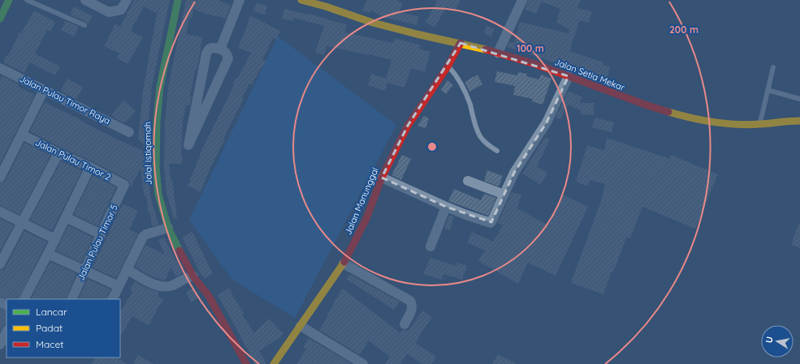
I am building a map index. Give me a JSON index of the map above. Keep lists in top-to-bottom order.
{
  "streets": {
    "street": [
      "Jalan Setia Mekar",
      "Jalan Pulau Timor Raya",
      "Jalal Istiqomah",
      "Jalan Pulau Timor 2",
      "Jalan Manunggal",
      "Jalan Pulau Timor 5"
    ]
  },
  "crossings": [
    ["Jalan Setia Mekar", "Jalan Manunggal"],
    ["Jalan Pulau Timor 2", "Jalan Pulau Timor 5"]
  ],
  "legend": ["Lancar", "Padat", "Macet"],
  "north": "left",
  "rings": ["200 m", "100 m"]
}
